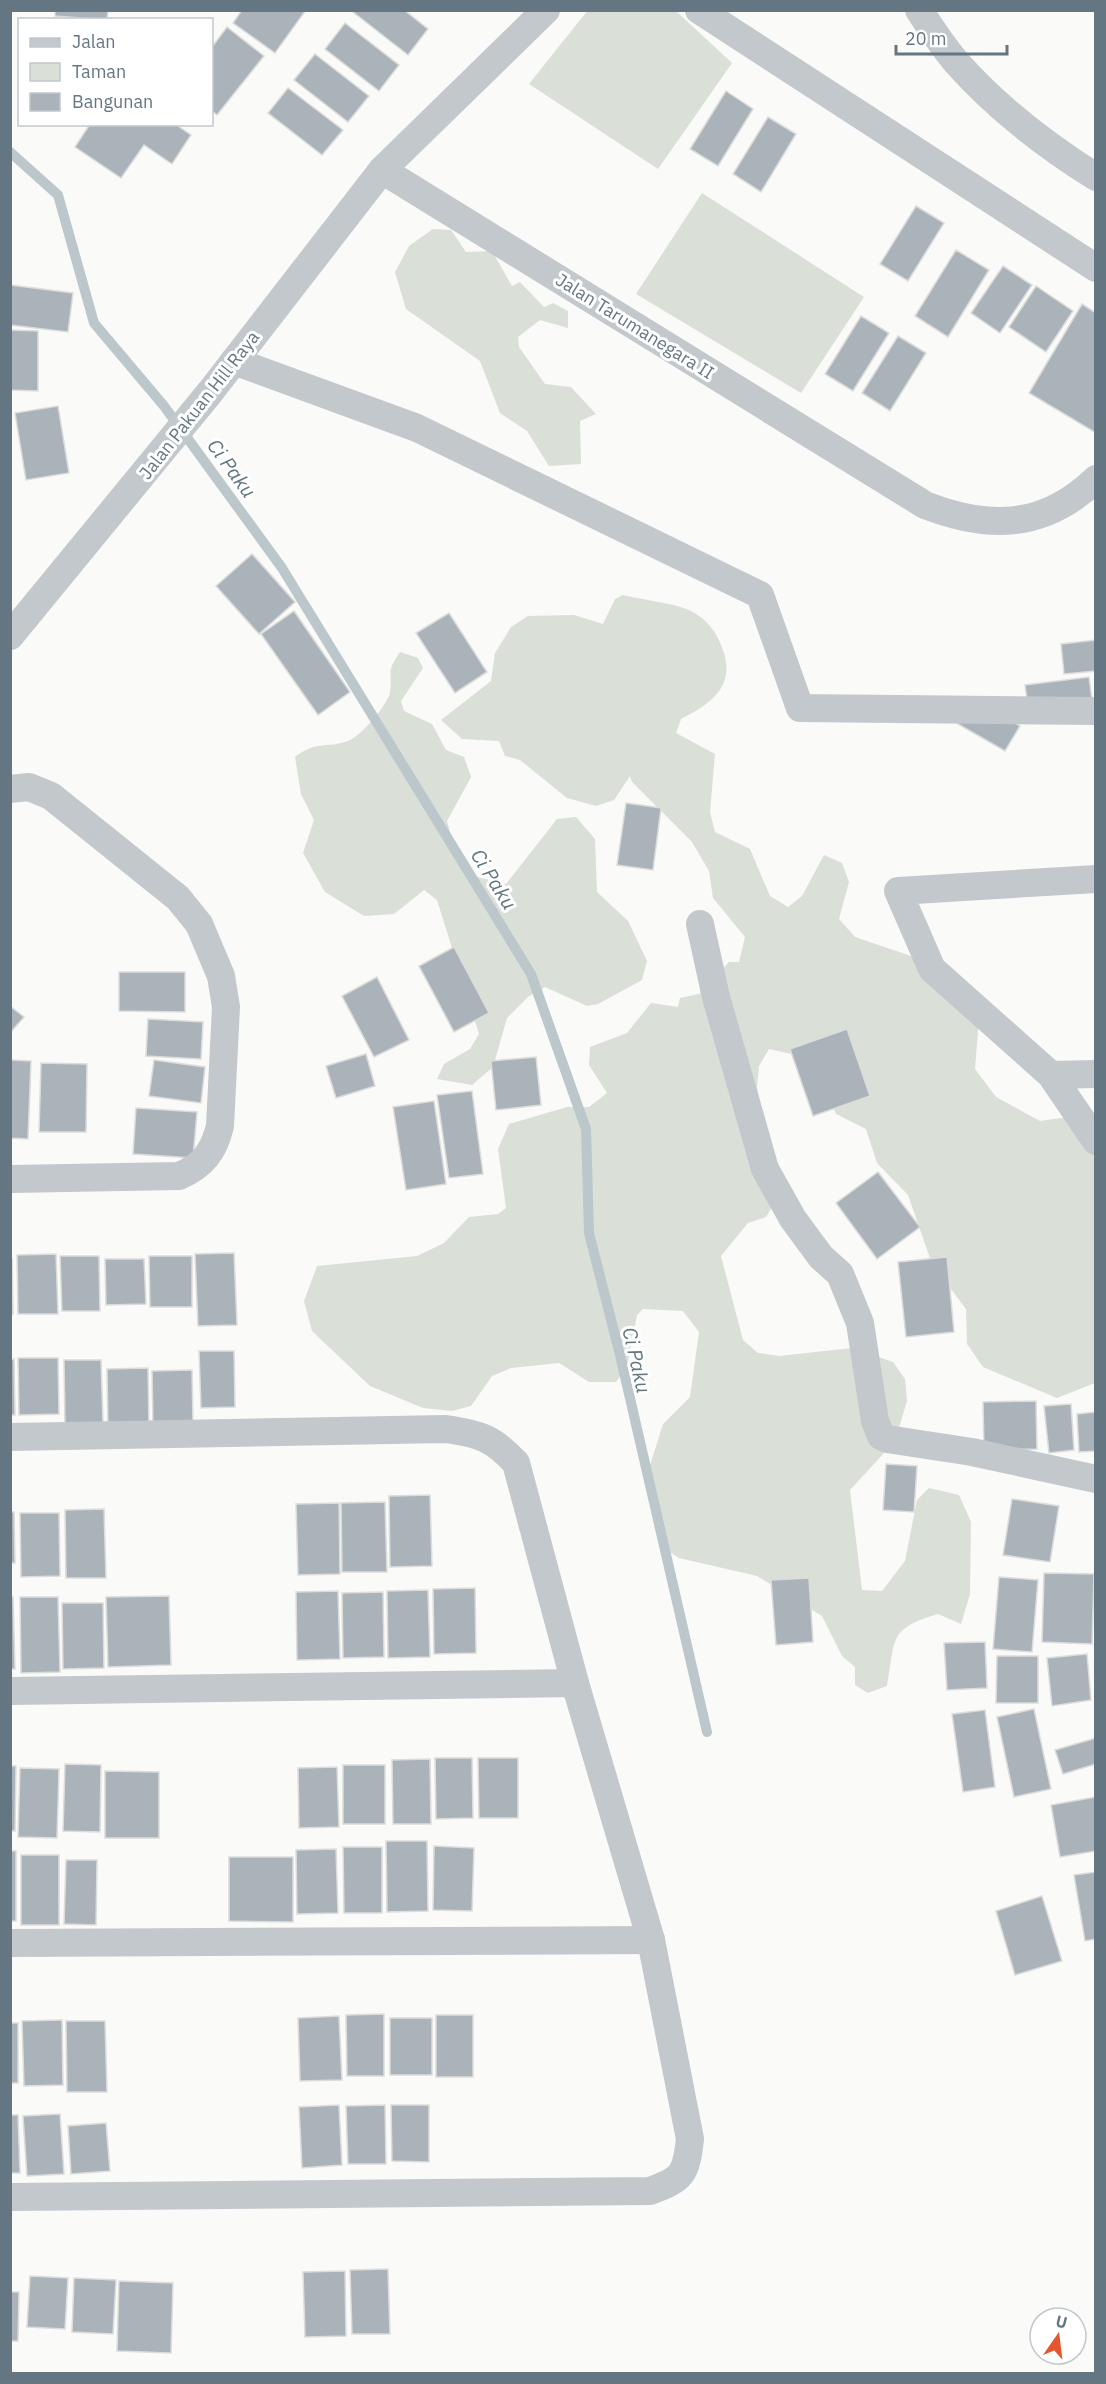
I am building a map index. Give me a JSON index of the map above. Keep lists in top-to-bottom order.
{
  "streets": {
    "street": ["Jalan Tarumanegara II", "Jalan Pakuan Hill Raya"]
  },
  "crossings": [
    ["Jalan Tarumanegara II", "Jalan Pakuan Hill Raya"]
  ],
  "water": ["Ci Paku"],
  "legend": ["Jalan", "Taman", "Bangunan"],
  "scale_bar": "20 m",
  "north": "top"
}
